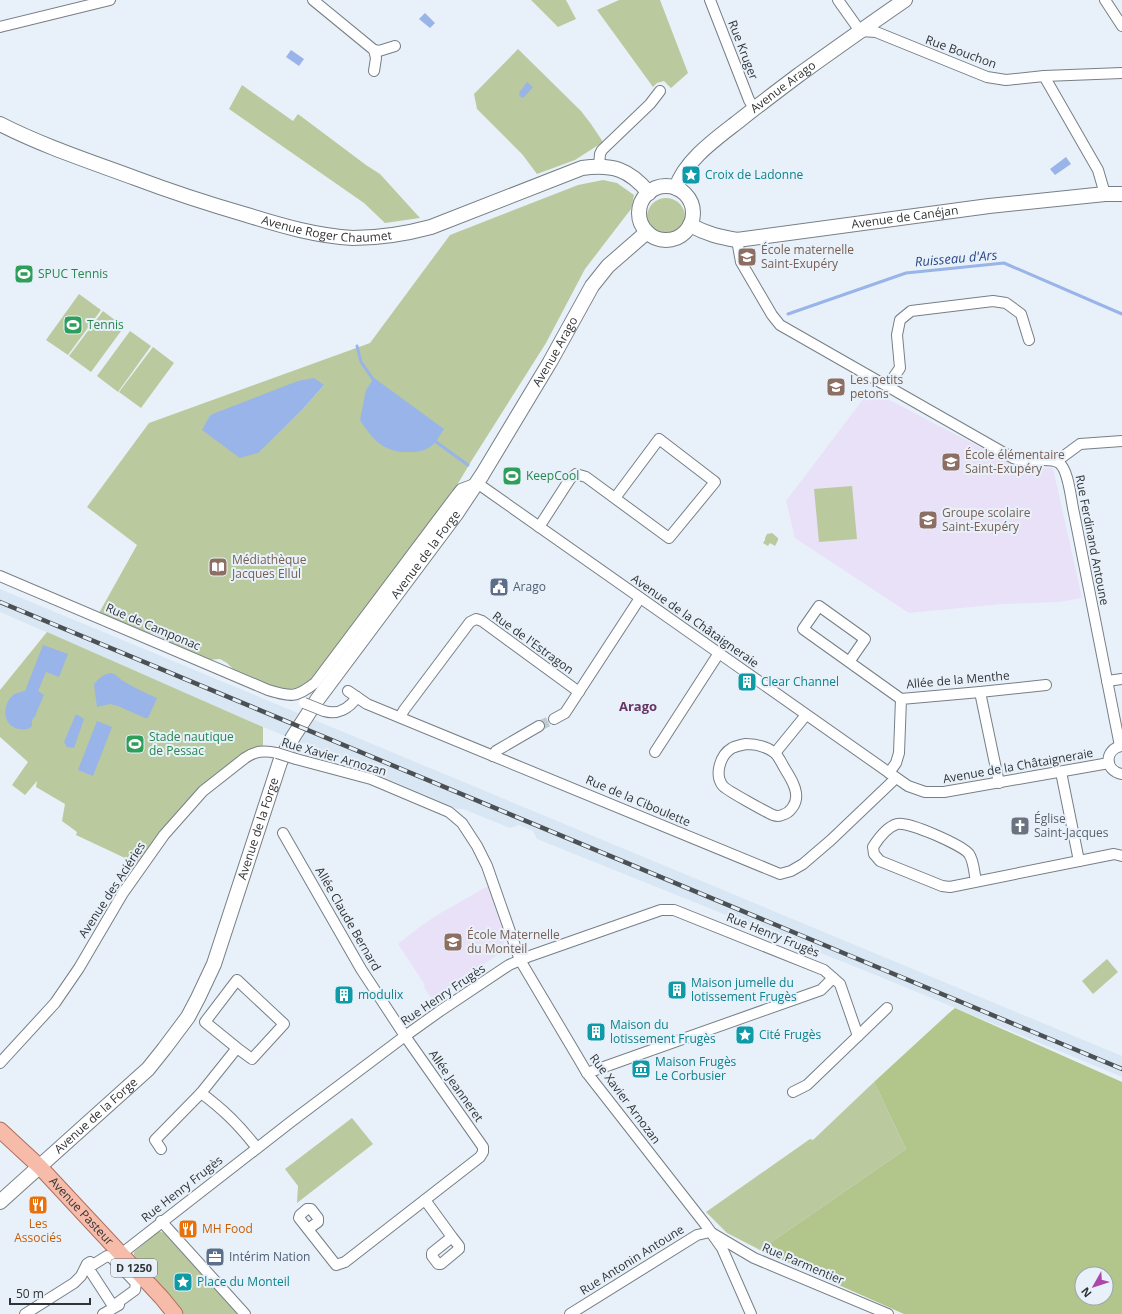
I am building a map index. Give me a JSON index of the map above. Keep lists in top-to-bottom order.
{
  "streets": {
    "main road": [
      "Avenue Arago",
      "Avenue de Canéjan",
      "Avenue Roger Chaumet",
      "Avenue de la Forge",
      "Avenue Pasteur",
      "D 1250"
    ],
    "street": [
      "Rue Kruger",
      "Rue Bouchon",
      "Rue Ferdinand Antoune",
      "Avenue de la Châtaigneraie",
      "Rue de Camponac",
      "Rue de l'Estragon",
      "Allée de la Menthe",
      "Rue Xavier Arnozan",
      "Rue de la Ciboulette",
      "Avenue des Aciéries",
      "Allée Claude Bernard",
      "Rue Henry Frugès",
      "Allée Jeanneret",
      "Rue Antonin Antoune",
      "Rue Parmentier"
    ]
  },
  "crossings": [
    ["Rue Kruger", "Avenue Arago"],
    ["Rue Bouchon", "Avenue Arago"],
    ["Avenue Arago", "Avenue de Canéjan"],
    ["Avenue Arago", "Avenue Roger Chaumet"],
    ["Avenue Arago", "Avenue de la Forge"],
    ["Avenue Arago", "Avenue de la Châtaigneraie"],
    ["Avenue de Canéjan", "Avenue Roger Chaumet"],
    ["Avenue de la Forge", "Avenue de la Châtaigneraie"],
    ["Avenue de la Forge", "Avenue Pasteur"],
    ["Avenue de la Châtaigneraie", "Allée de la Menthe"],
    ["Avenue de la Châtaigneraie", "Rue de la Ciboulette"],
    ["Rue de Camponac", "Rue de la Ciboulette"],
    ["Rue de l'Estragon", "Rue de la Ciboulette"],
    ["Allée de la Menthe", "Rue de la Ciboulette"],
    ["Rue Xavier Arnozan", "Avenue des Aciéries"],
    ["Rue Xavier Arnozan", "Rue Henry Frugès"],
    ["Rue Xavier Arnozan", "Rue Antonin Antoune"],
    ["Rue Xavier Arnozan", "Rue Parmentier"],
    ["Allée Claude Bernard", "Rue Henry Frugès"],
    ["Allée Claude Bernard", "Allée Jeanneret"],
    ["Rue Henry Frugès", "Allée Jeanneret"],
    ["Rue Henry Frugès", "Avenue Pasteur"],
    ["Rue Antonin Antoune", "Rue Parmentier"]
  ],
  "districts": ["Arago"],
  "water": ["Ruisseau d'Ars"],
  "places": {
    "place": ["Croix de Ladonne", "Cité Frugès", "Place du Monteil"],
    "school or university": [
      "École maternelle Saint-Exupéry",
      "Les petits petons",
      "École élémentaire Saint-Exupéry",
      "Groupe scolaire Saint-Exupéry",
      "École Maternelle du Monteil"
    ],
    "sports": [
      "SPUC Tennis",
      "Tennis",
      "KeepCool",
      "Stade nautique de Pessac"
    ],
    "library": ["Médiathèque Jacques Ellul"],
    "public building": ["Arago"],
    "building": [
      "Clear Channel",
      "Maison jumelle du lotissement Frugès",
      "modulix",
      "Maison du lotissement Frugès"
    ],
    "church": ["Église Saint-Jacques"],
    "museum": ["Maison Frugès Le Corbusier"],
    "restaurant": ["Les Associés", "MH Food"],
    "office": ["Intérim Nation"]
  },
  "scale_bar": "50 m",
  "north": "bottom left"
}
